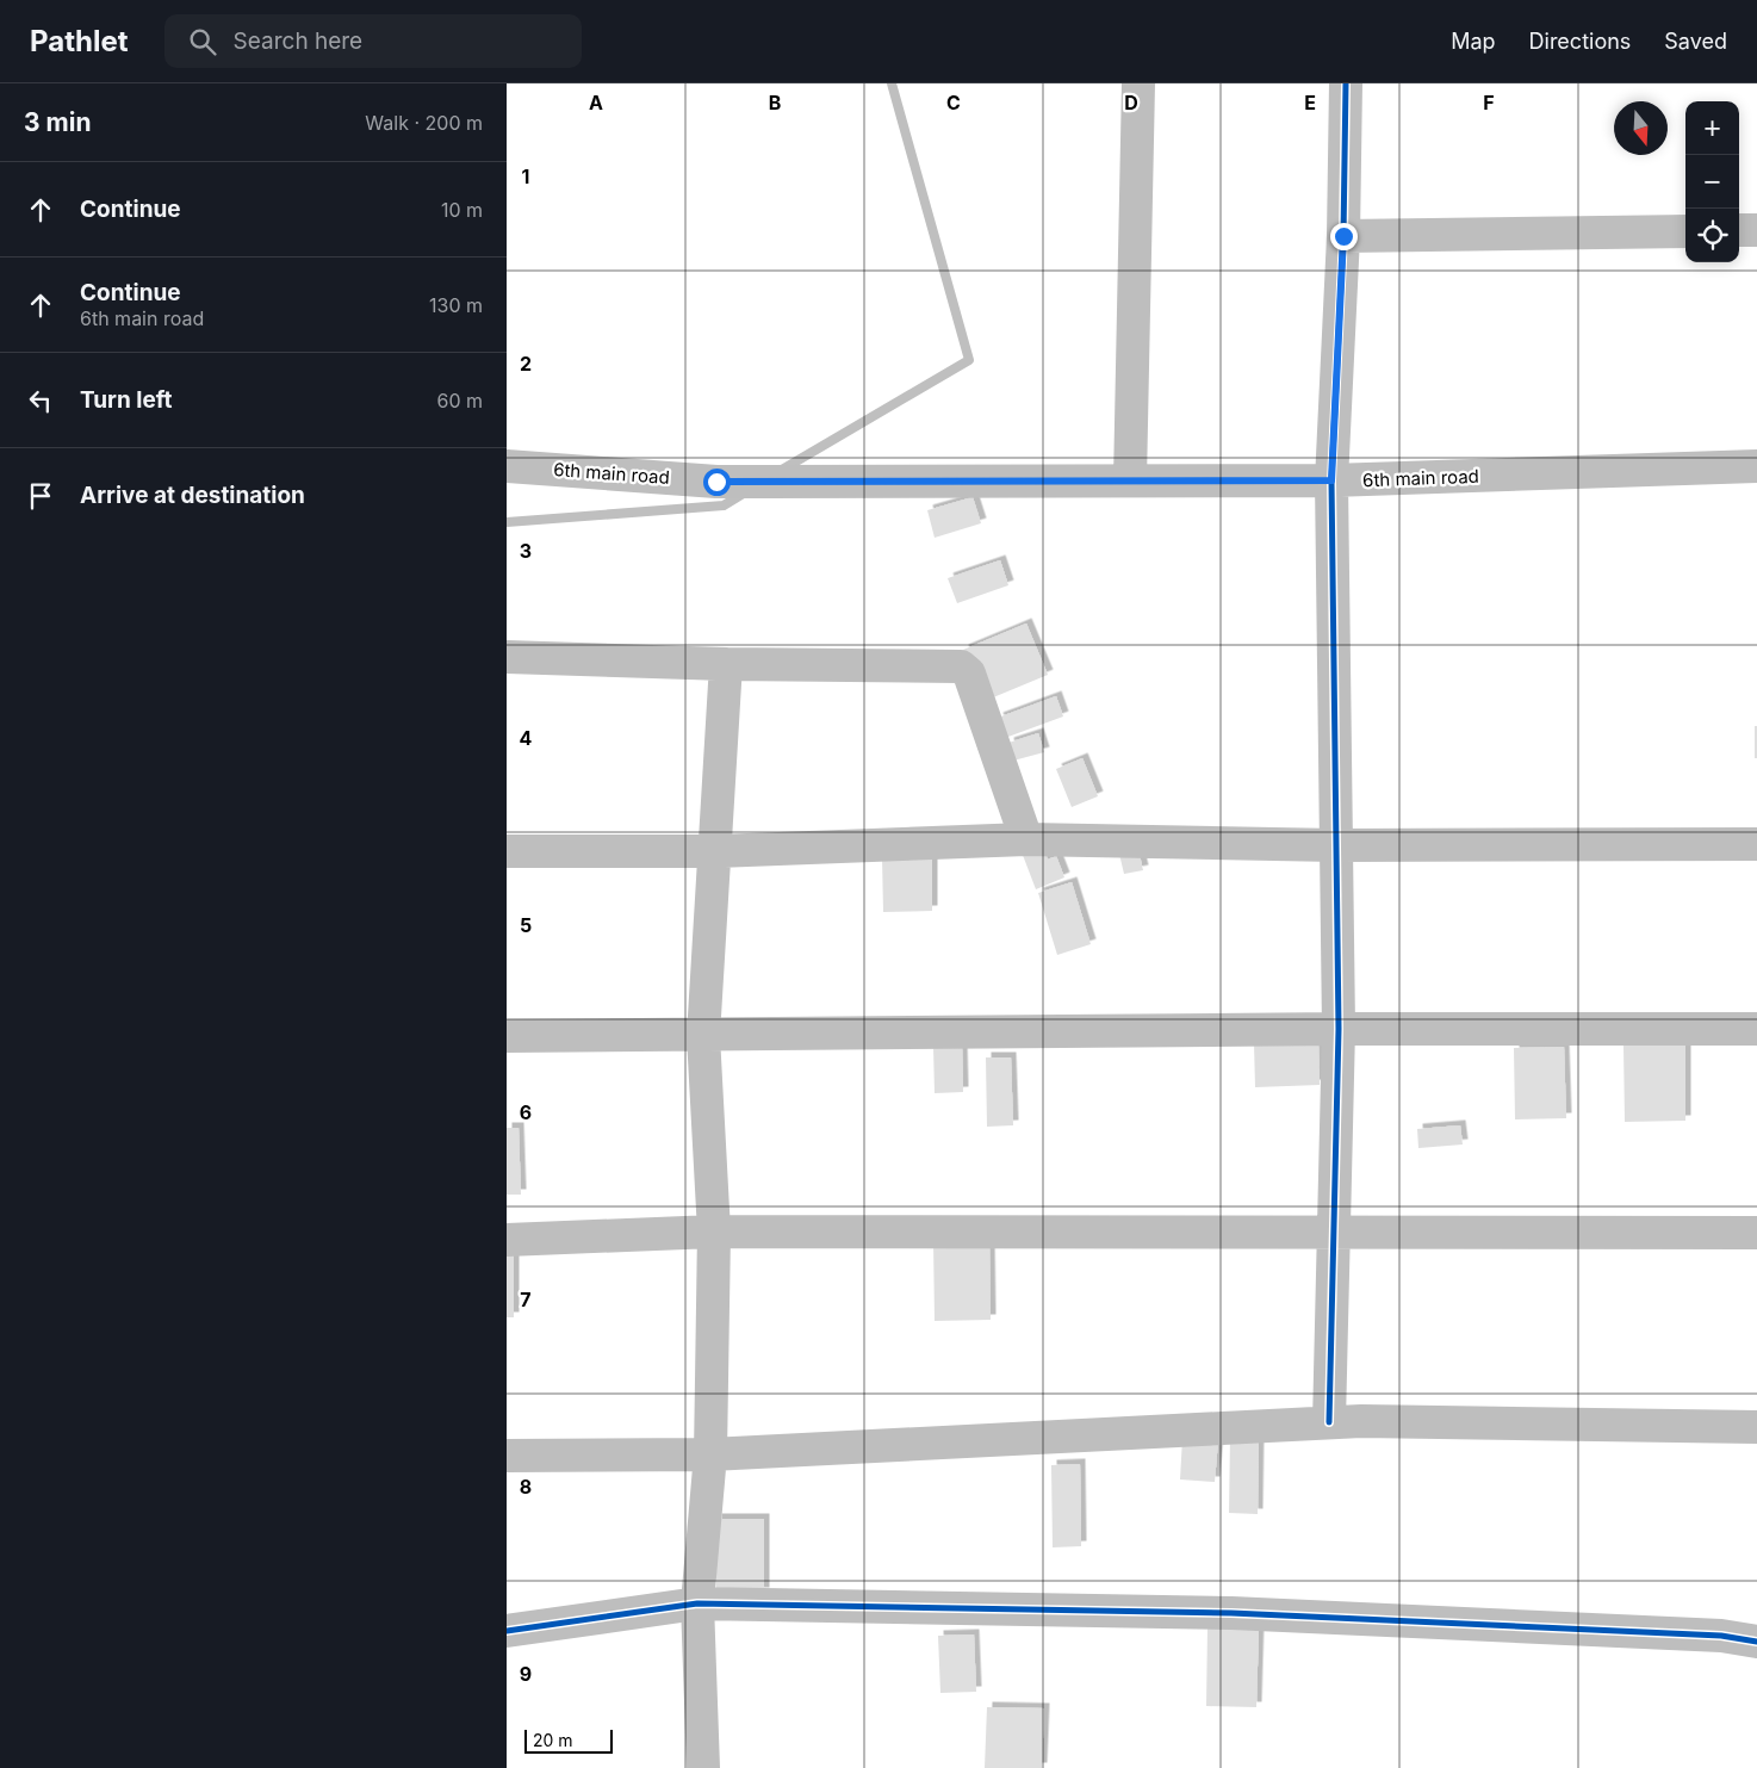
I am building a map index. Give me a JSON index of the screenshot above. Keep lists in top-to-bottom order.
{
  "streets": {
    "street": ["6th main road"]
  },
  "scale_bar": "20 m",
  "north": "bottom",
  "page": {
    "header": "Pathlet",
    "search": "Search here",
    "nav": ["Map", "Directions", "Saved"],
    "heading": ["3 min", "Walk · 200 m"],
    "map_buttons": ["+", "−"],
    "list": [
      ["Continue", "10 m"],
      ["Continue", "6th main road", "130 m"],
      ["Turn left", "60 m"],
      "Arrive at destination"
    ],
    "scale": "20 m"
  },
  "grid": {
    "columns": [
      "A",
      "B",
      "C",
      "D",
      "E",
      "F"
    ],
    "rows": [
      "1",
      "2",
      "3",
      "4",
      "5",
      "6",
      "7",
      "8",
      "9"
    ]
  }
}
